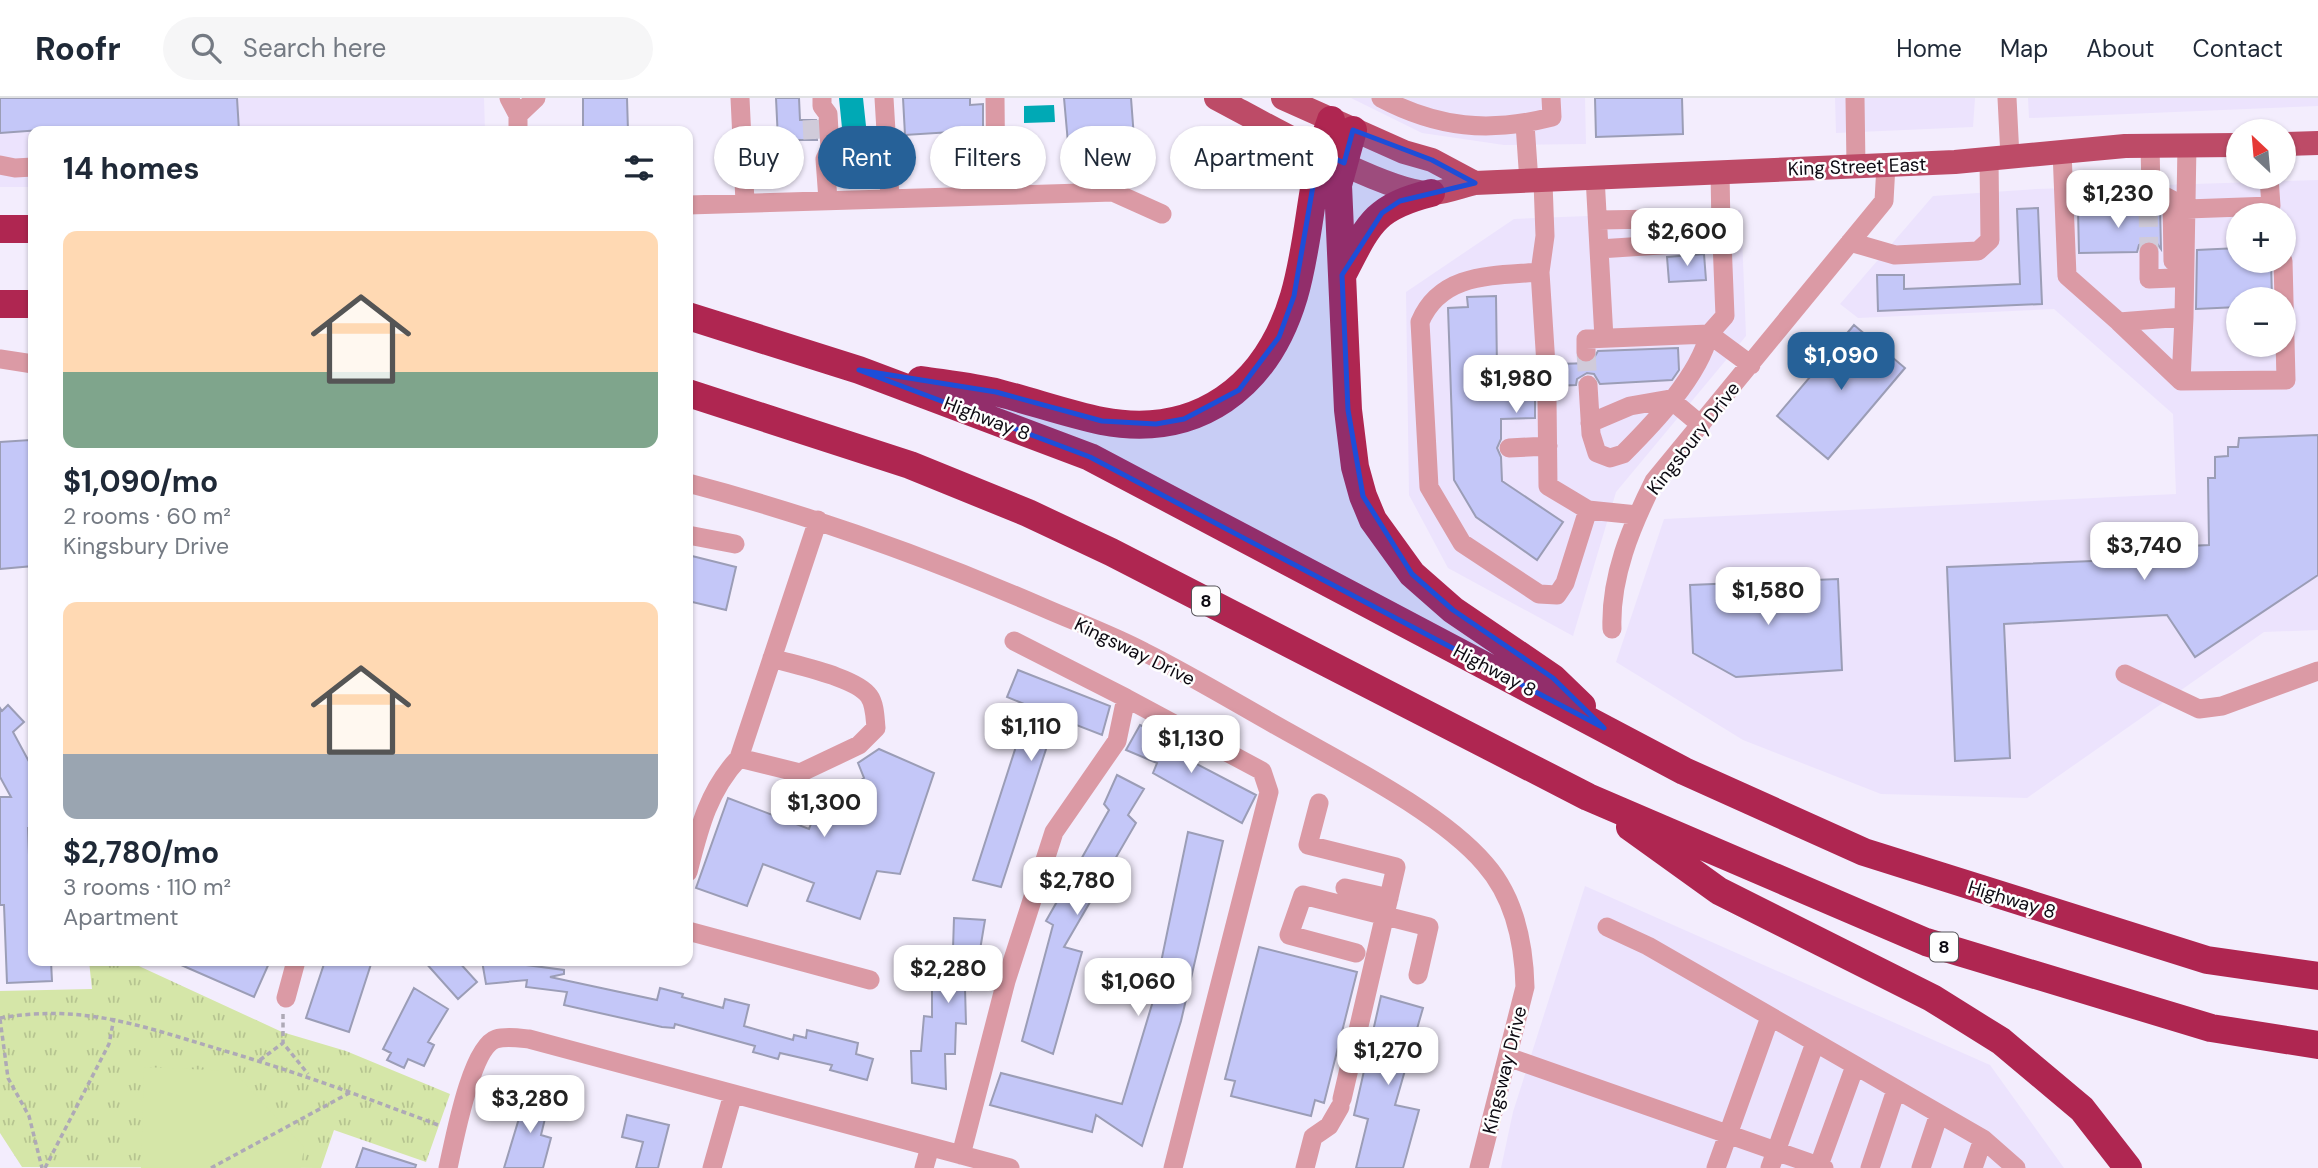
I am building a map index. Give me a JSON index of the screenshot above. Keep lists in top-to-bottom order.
{
  "streets": {
    "highway": ["Highway 8", "8"],
    "main road": ["King Street East"],
    "street": ["Kingsbury Drive", "Kingsway Drive"]
  },
  "crossings": [
    ["King Street East", "Kingsbury Drive"]
  ],
  "north": "top left",
  "page": {
    "header": "Roofr",
    "search": "Search here",
    "nav": [
      "Home",
      "Map",
      "About",
      "Contact"
    ],
    "map_buttons": ["+", "−"],
    "chip": [
      "Buy",
      "Rent",
      "Filters",
      "New",
      "Apartment"
    ],
    "heading": "14 homes",
    "price": [
      "$1,230",
      "$2,600",
      "$1,090",
      "$1,980",
      "$3,740",
      "$1,580",
      "$1,110",
      "$1,130",
      "$1,300",
      "$2,780",
      "$2,280",
      "$1,060",
      "$1,270",
      "$3,280"
    ],
    "list": [
      {
        "name": "$1,090/mo",
        "note": "2 rooms · 60 m² · Kingsbury Drive"
      },
      {
        "name": "$2,780/mo",
        "note": "3 rooms · 110 m² · Apartment"
      }
    ]
  }
}
